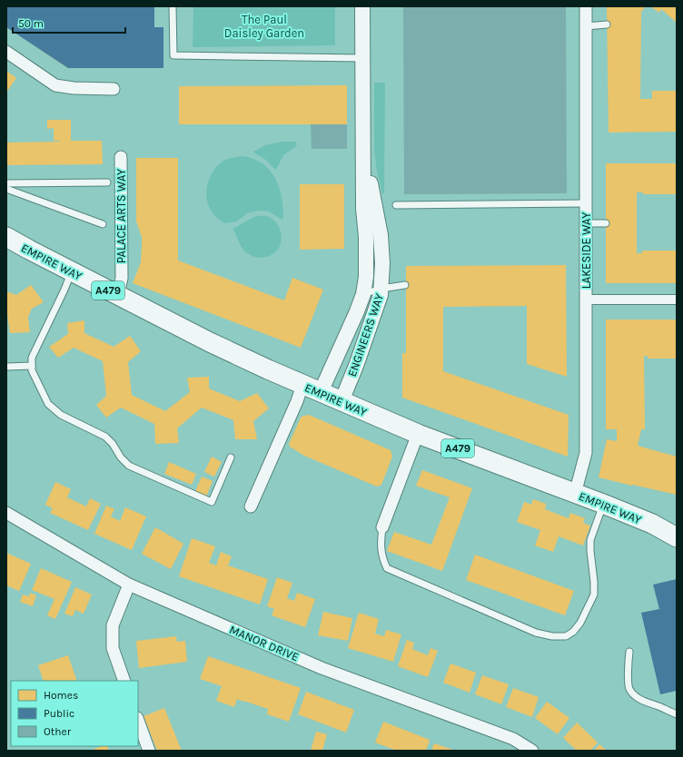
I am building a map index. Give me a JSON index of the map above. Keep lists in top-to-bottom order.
{
  "streets": {
    "main road": ["EMPIRE WAY", "A479"],
    "street": [
      "PALACE ARTS WAY",
      "LAKESIDE WAY",
      "ENGINEERS WAY",
      "MANOR DRIVE"
    ]
  },
  "crossings": [
    ["PALACE ARTS WAY", "EMPIRE WAY"],
    ["LAKESIDE WAY", "EMPIRE WAY"],
    ["EMPIRE WAY", "ENGINEERS WAY"]
  ],
  "parks": ["The Paul Daisley Garden"],
  "legend": ["Homes", "Public", "Other"],
  "scale_bar": "50 m"
}
